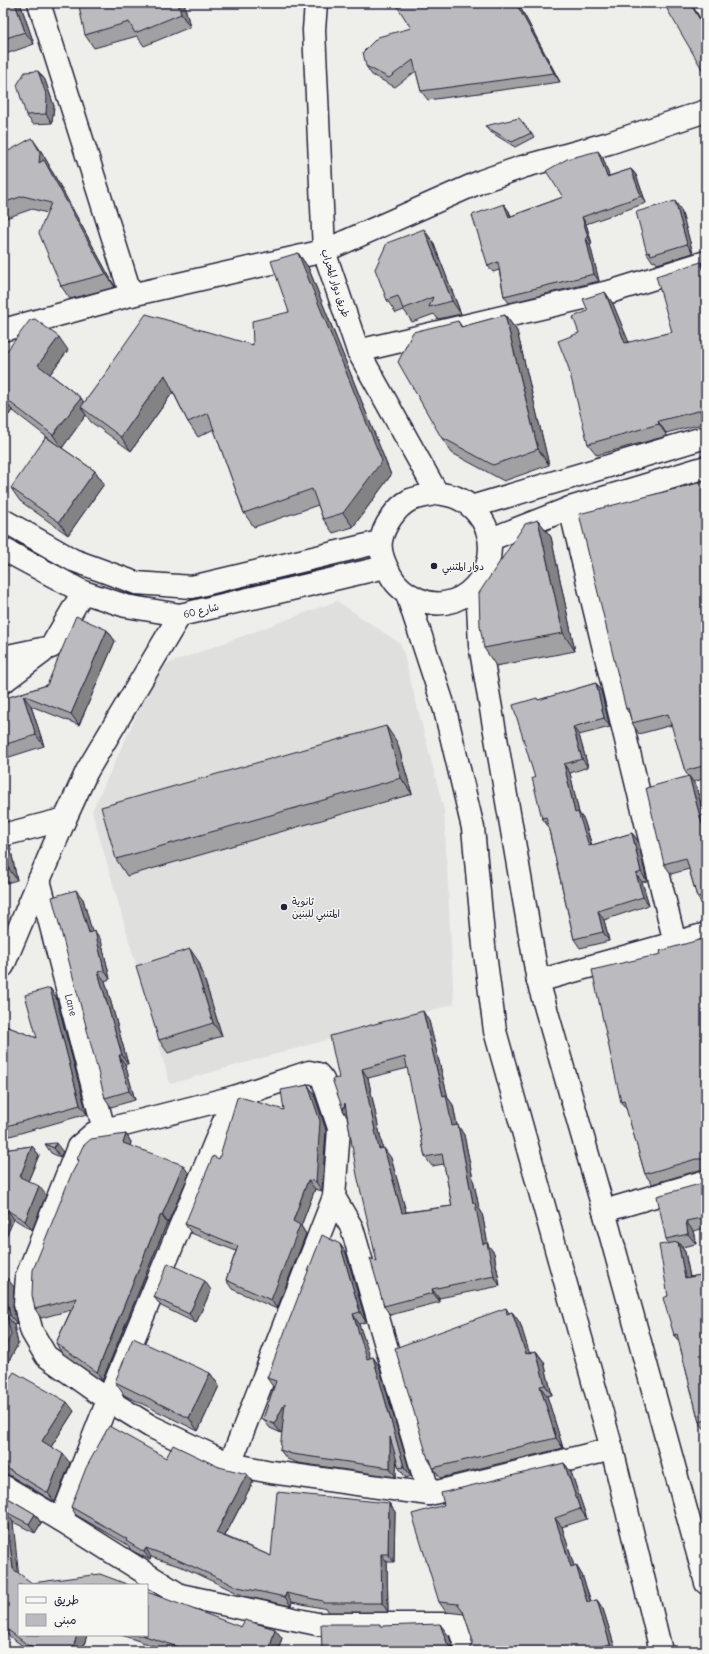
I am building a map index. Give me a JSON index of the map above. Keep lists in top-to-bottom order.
{
  "streets": {
    "street": ["طريق دوار المحراب", "شارع 60", "Lane"]
  },
  "crossings": [
    ["طريق دوار المحراب", "شارع 60"]
  ],
  "places": ["دوار المتنبي", "ثانوية المتنبي للبنين"],
  "legend": ["طريق", "مبنى"]
}
